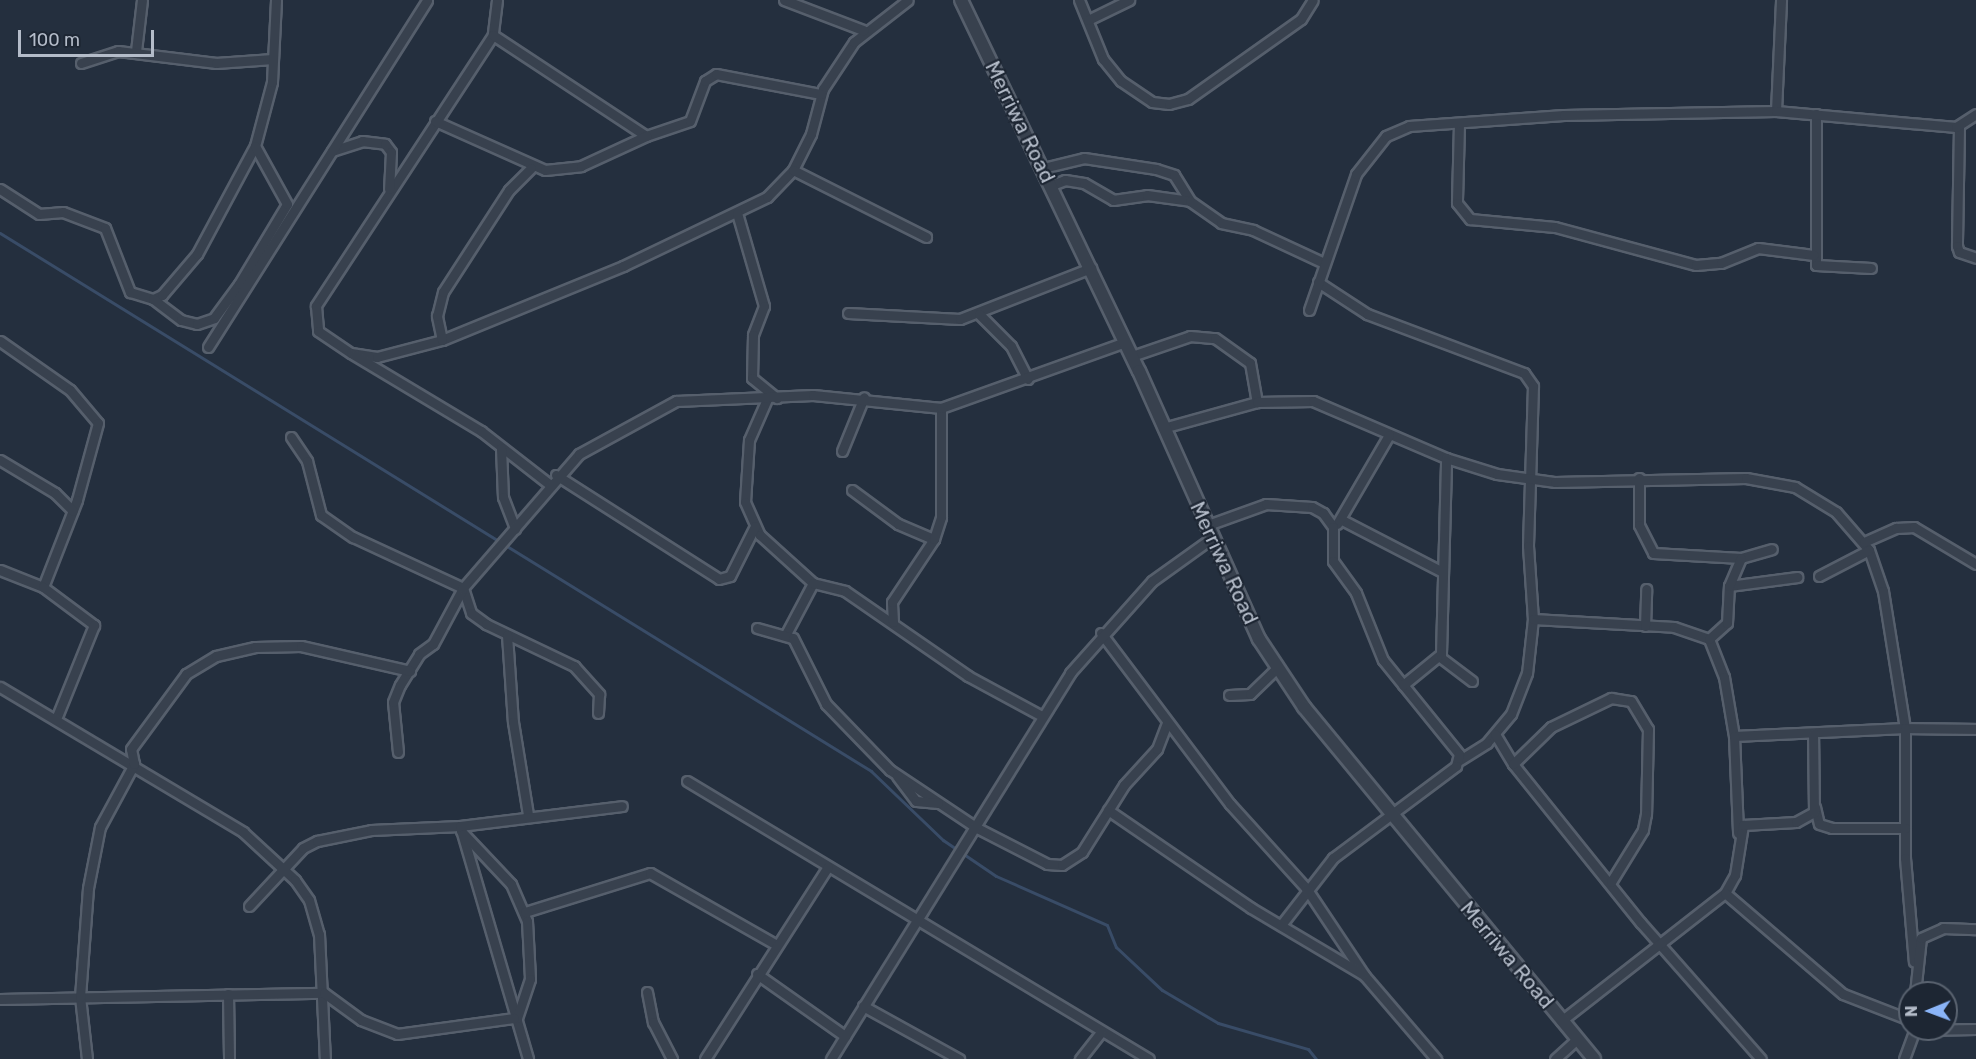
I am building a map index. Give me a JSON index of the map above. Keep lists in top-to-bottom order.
{
  "streets": {
    "street": ["Merriwa Road"]
  },
  "scale_bar": "100 m",
  "north": "left"
}
